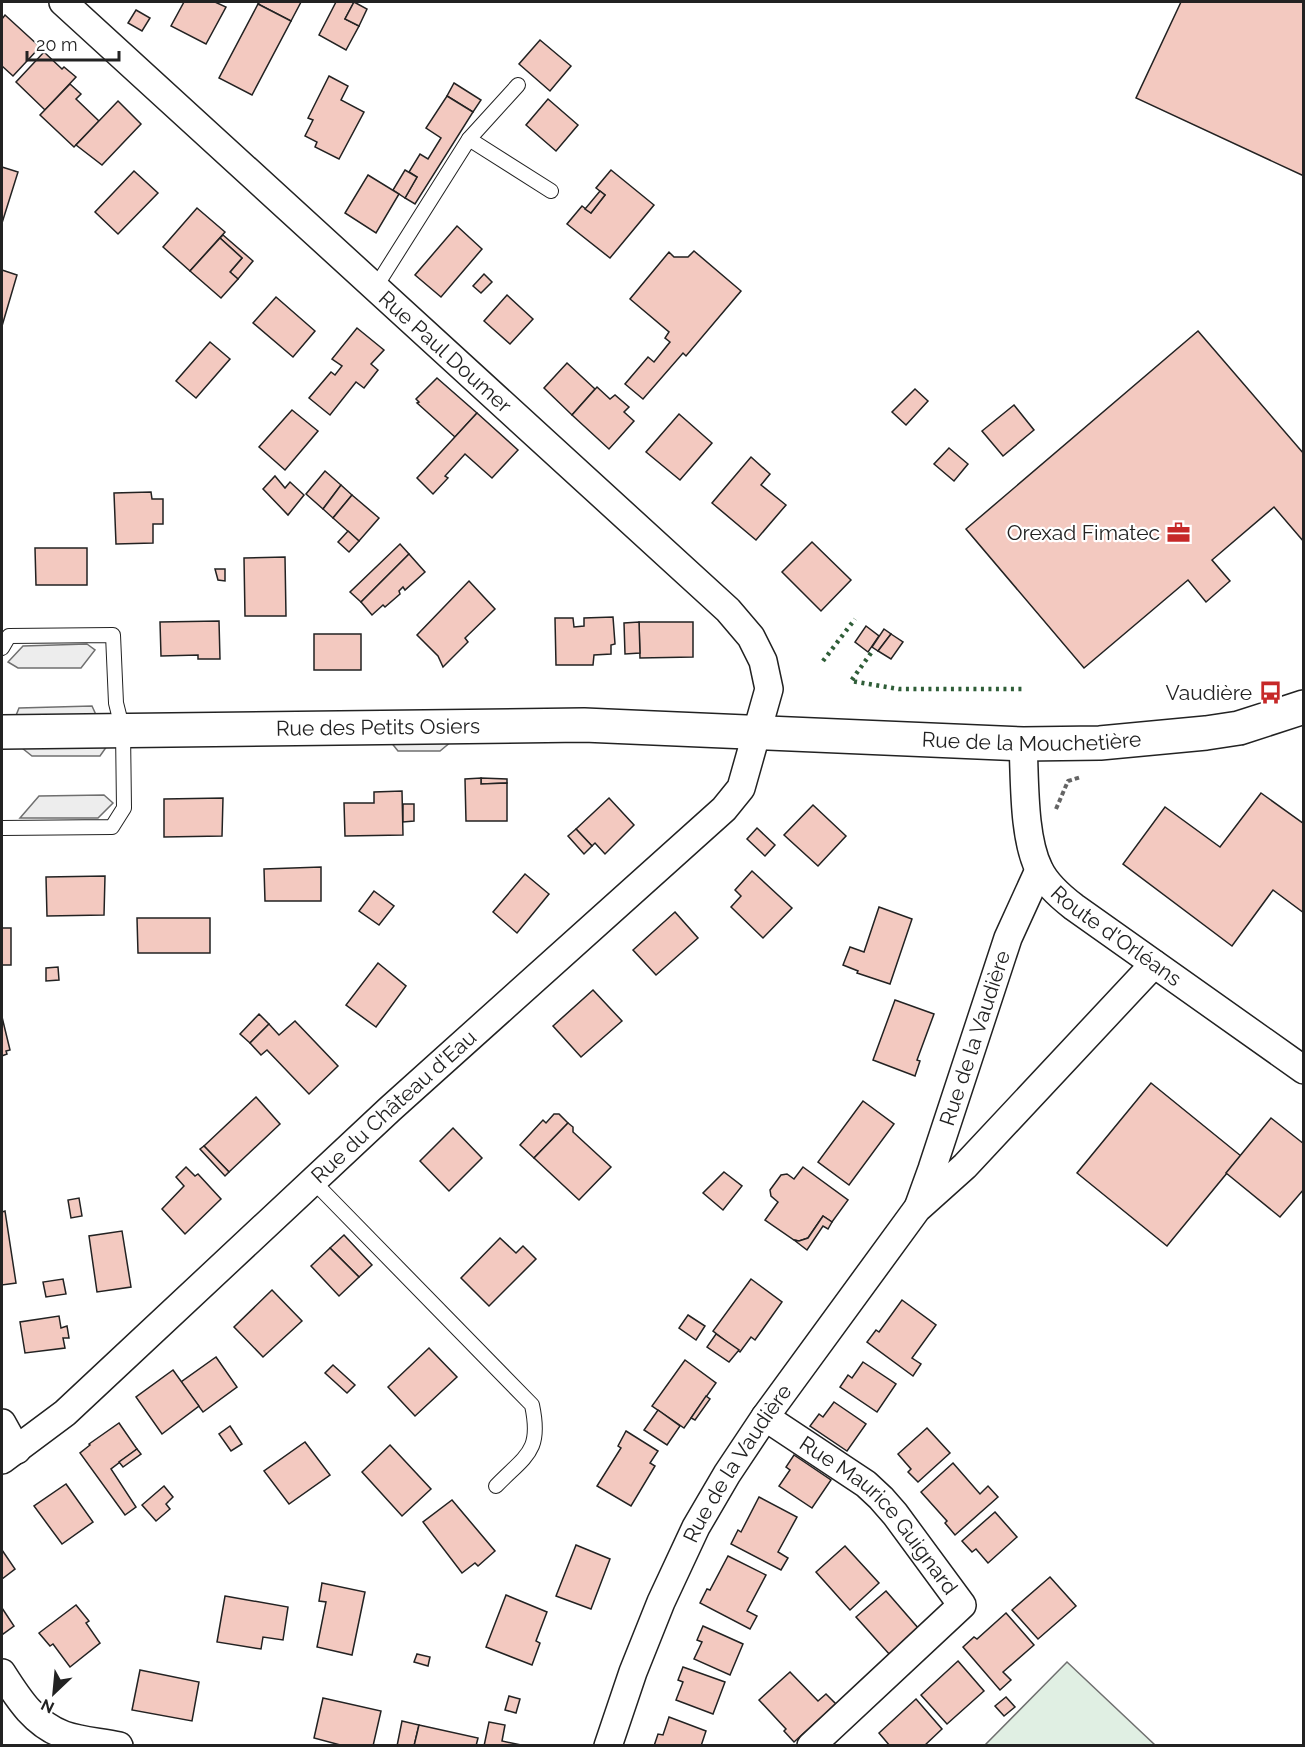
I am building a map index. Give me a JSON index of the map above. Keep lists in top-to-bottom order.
{
  "streets": {
    "street": [
      "Rue Paul Doumer",
      "Rue des Petits Osiers",
      "Rue de la Mouchetière",
      "Route d'Orléans",
      "Rue de la Vaudière",
      "Rue du Château d'Eau",
      "Rue Maurice Guignard"
    ]
  },
  "crossings": [
    ["Rue Paul Doumer", "Rue des Petits Osiers"],
    ["Rue Paul Doumer", "Rue de la Mouchetière"],
    ["Rue Paul Doumer", "Rue du Château d'Eau"],
    ["Rue des Petits Osiers", "Rue de la Mouchetière"],
    ["Rue des Petits Osiers", "Rue du Château d'Eau"],
    ["Rue de la Mouchetière", "Route d'Orléans"],
    ["Rue de la Mouchetière", "Rue du Château d'Eau"],
    ["Route d'Orléans", "Rue de la Vaudière"],
    ["Rue de la Vaudière", "Rue Maurice Guignard"]
  ],
  "places": {
    "office": ["Orexad Fimatec"],
    "bus stop": ["Vaudière"]
  },
  "scale_bar": "20 m",
  "north": "bottom left"
}
